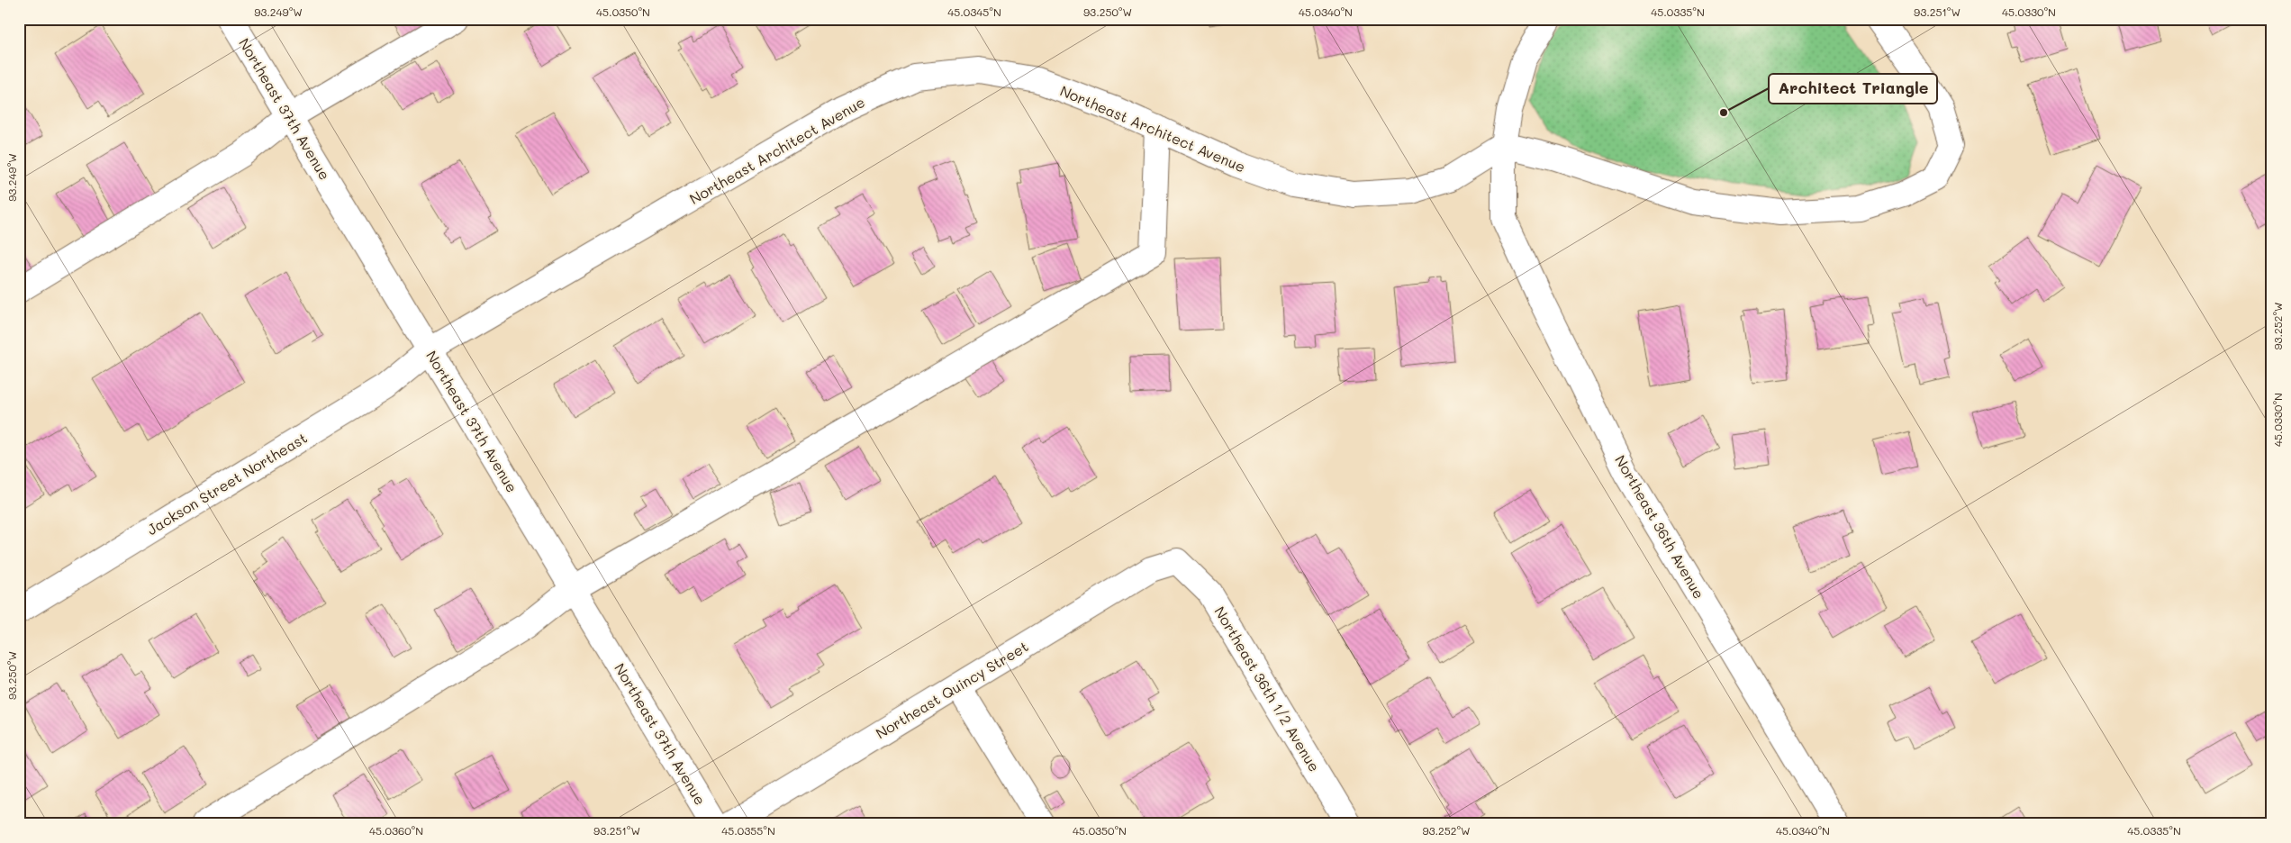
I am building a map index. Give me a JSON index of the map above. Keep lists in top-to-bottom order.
{
  "streets": {
    "street": [
      "Northeast 37th Avenue",
      "Northeast Architect Avenue",
      "Jackson Street Northeast",
      "Northeast 36th Avenue",
      "Northeast 36th 1/2 Avenue",
      "Northeast Quincy Street"
    ]
  },
  "crossings": [
    ["Northeast 37th Avenue", "Northeast Architect Avenue"],
    ["Northeast 37th Avenue", "Jackson Street Northeast"],
    ["Northeast Architect Avenue", "Jackson Street Northeast"],
    ["Northeast Architect Avenue", "Northeast 36th Avenue"],
    ["Northeast 36th 1/2 Avenue", "Northeast Quincy Street"]
  ],
  "places": ["Architect Triangle"],
  "coordinates": [
    "93.249°W",
    "45.0350°N",
    "45.0345°N",
    "93.250°W",
    "45.0340°N",
    "45.0335°N",
    "93.251°W",
    "45.0330°N",
    "93.252°W",
    "45.0360°N",
    "45.0355°N"
  ]
}
